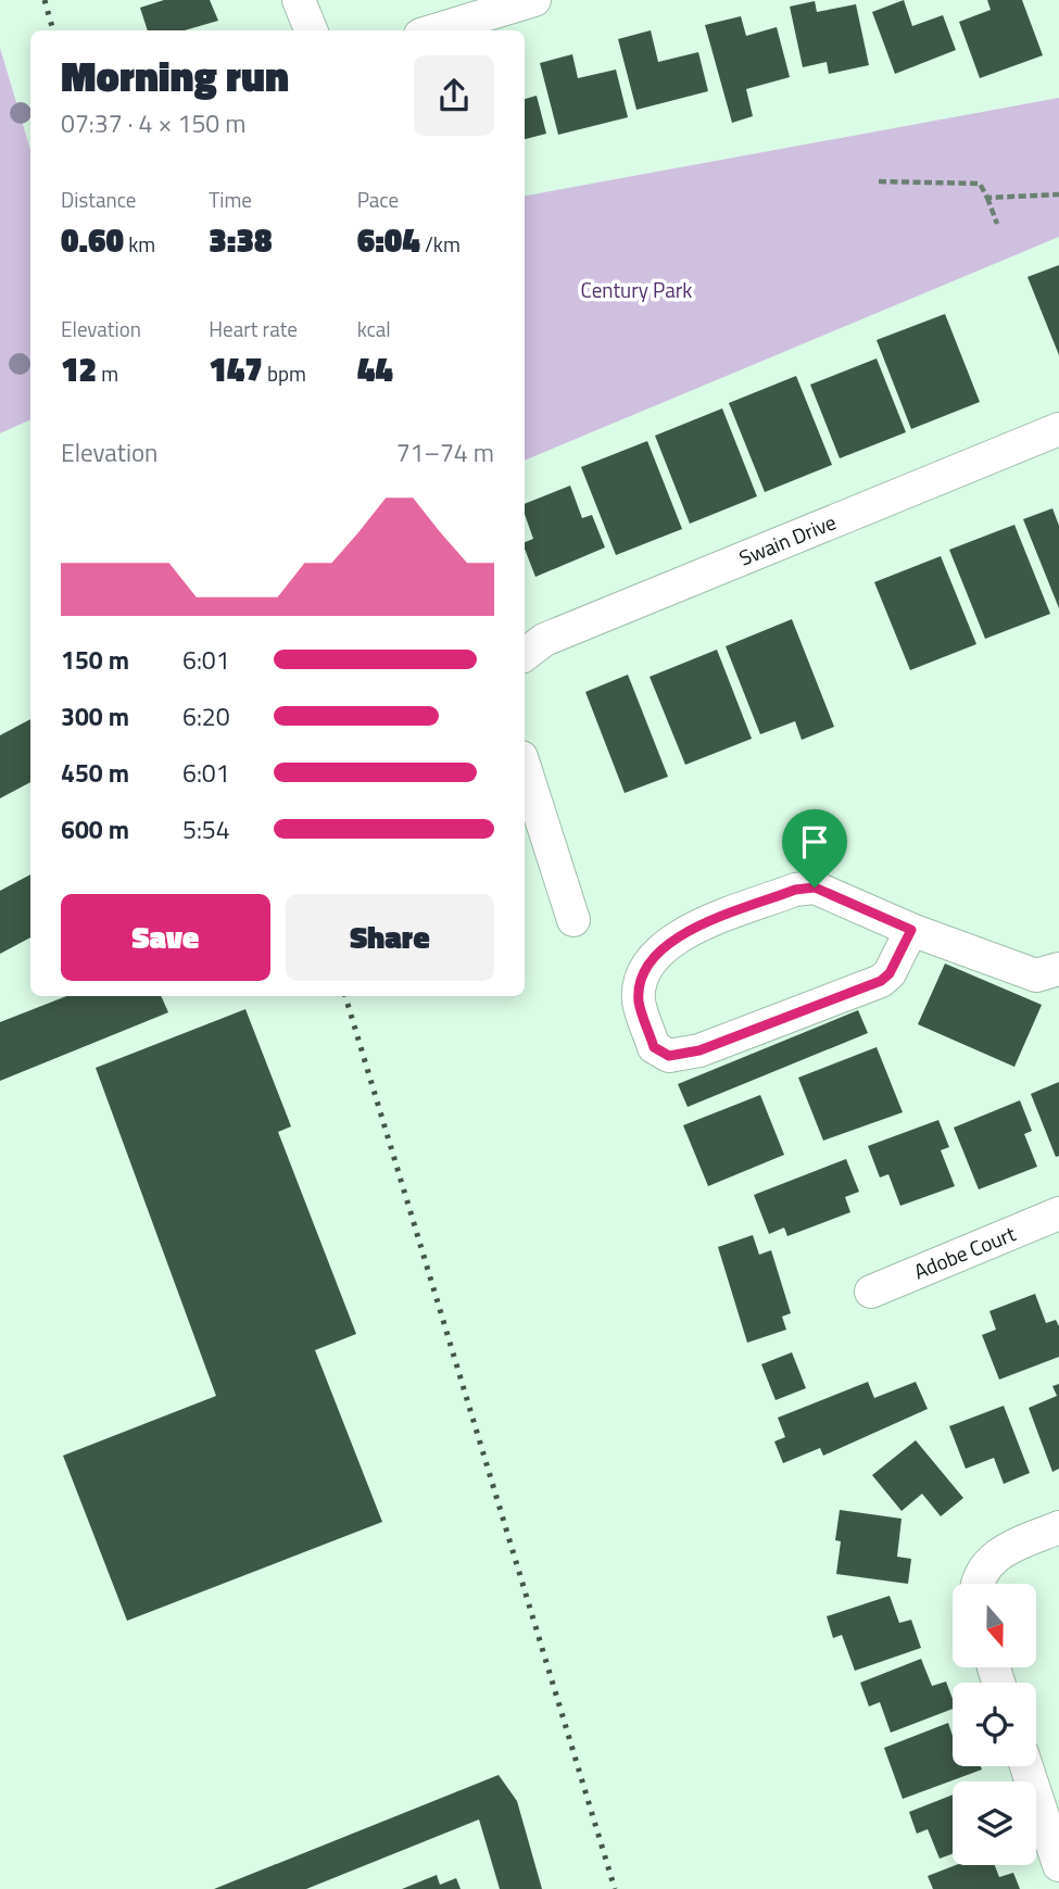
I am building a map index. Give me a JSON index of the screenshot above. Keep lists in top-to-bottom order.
{
  "streets": {
    "street": ["Swain Drive", "Adobe Court"]
  },
  "parks": ["Century Park"],
  "north": "bottom",
  "page": {
    "heading": ["Morning run", "07:37 · 4 × 150 m"],
    "stats": [
      ["Distance", "0.60 km"],
      ["Time", "3:38"],
      ["Pace", "6:04 /km"],
      ["Elevation", "12 m"],
      ["Heart rate", "147 bpm"],
      ["kcal", "44"]
    ],
    "chart": ["Elevation", "71–74 m"],
    "list": [
      {
        "name": "150 m",
        "note": "6:01"
      },
      {
        "name": "300 m",
        "note": "6:20"
      },
      {
        "name": "450 m",
        "note": "6:01"
      },
      {
        "name": "600 m",
        "note": "5:54"
      }
    ],
    "buttons": ["Save", "Share"]
  }
}
